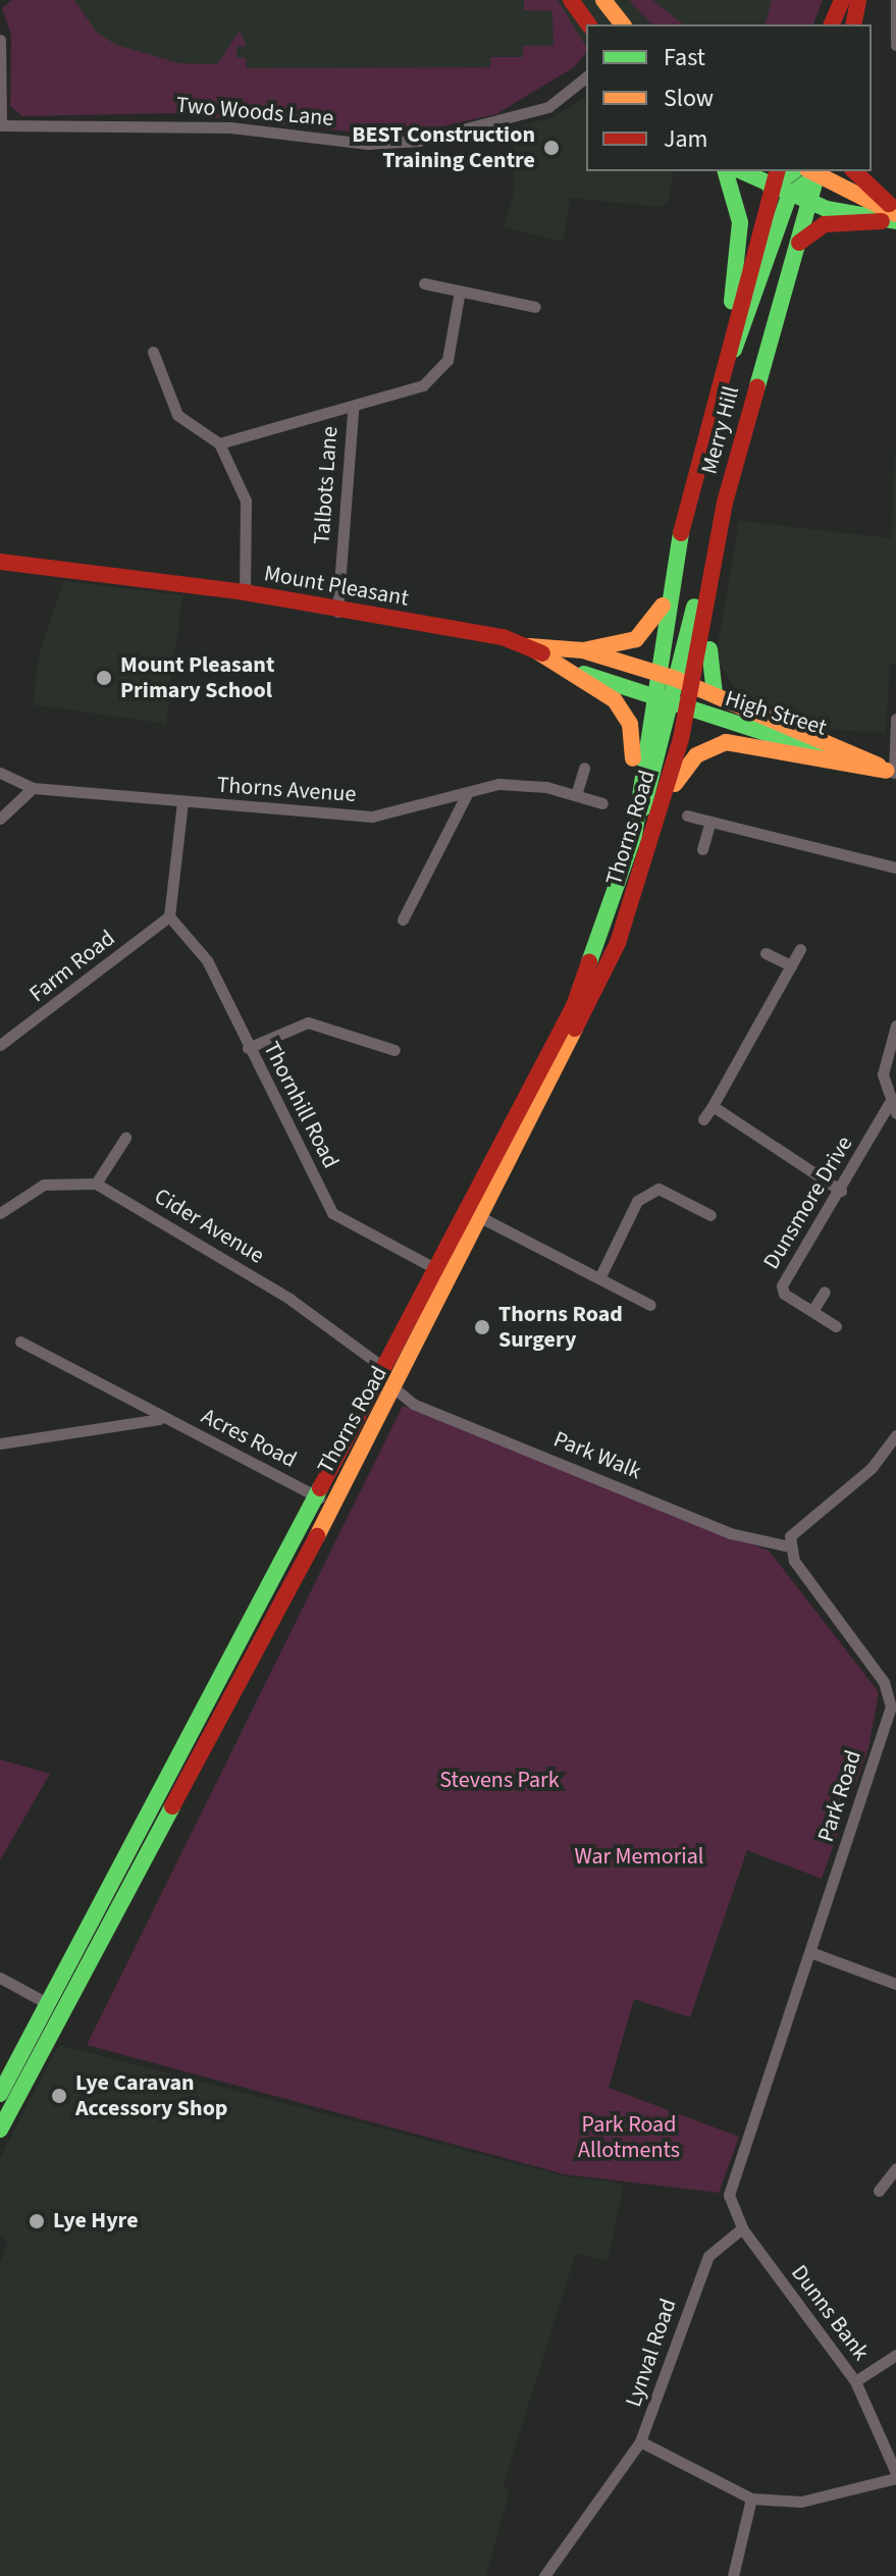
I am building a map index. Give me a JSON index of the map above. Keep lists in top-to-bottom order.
{
  "streets": {
    "main road": [
      "Merry Hill",
      "Mount Pleasant",
      "High Street",
      "Thorns Road"
    ],
    "street": [
      "Two Woods Lane",
      "Talbots Lane",
      "Thorns Avenue",
      "Farm Road",
      "Thornhill Road",
      "Dunsmore Drive",
      "Cider Avenue",
      "Acres Road",
      "Park Walk",
      "Park Road",
      "Dunns Bank",
      "Lynval Road"
    ]
  },
  "crossings": [
    ["Merry Hill", "Mount Pleasant"],
    ["Merry Hill", "High Street"],
    ["Merry Hill", "Thorns Road"],
    ["Talbots Lane", "Mount Pleasant"],
    ["Mount Pleasant", "High Street"],
    ["Mount Pleasant", "Thorns Road"],
    ["High Street", "Thorns Road"],
    ["Thorns Road", "Thornhill Road"],
    ["Thorns Road", "Cider Avenue"],
    ["Thorns Road", "Acres Road"],
    ["Thorns Road", "Park Walk"],
    ["Farm Road", "Thornhill Road"],
    ["Park Walk", "Park Road"],
    ["Park Road", "Dunns Bank"],
    ["Park Road", "Lynval Road"],
    ["Dunns Bank", "Lynval Road"]
  ],
  "parks": ["Stevens Park", "War Memorial", "Park Road Allotments"],
  "places": [
    "BEST Construction Training Centre",
    "Mount Pleasant Primary School",
    "Thorns Road Surgery",
    "Lye Caravan Accessory Shop",
    "Lye Hyre"
  ],
  "legend": ["Fast", "Slow", "Jam"]
}
